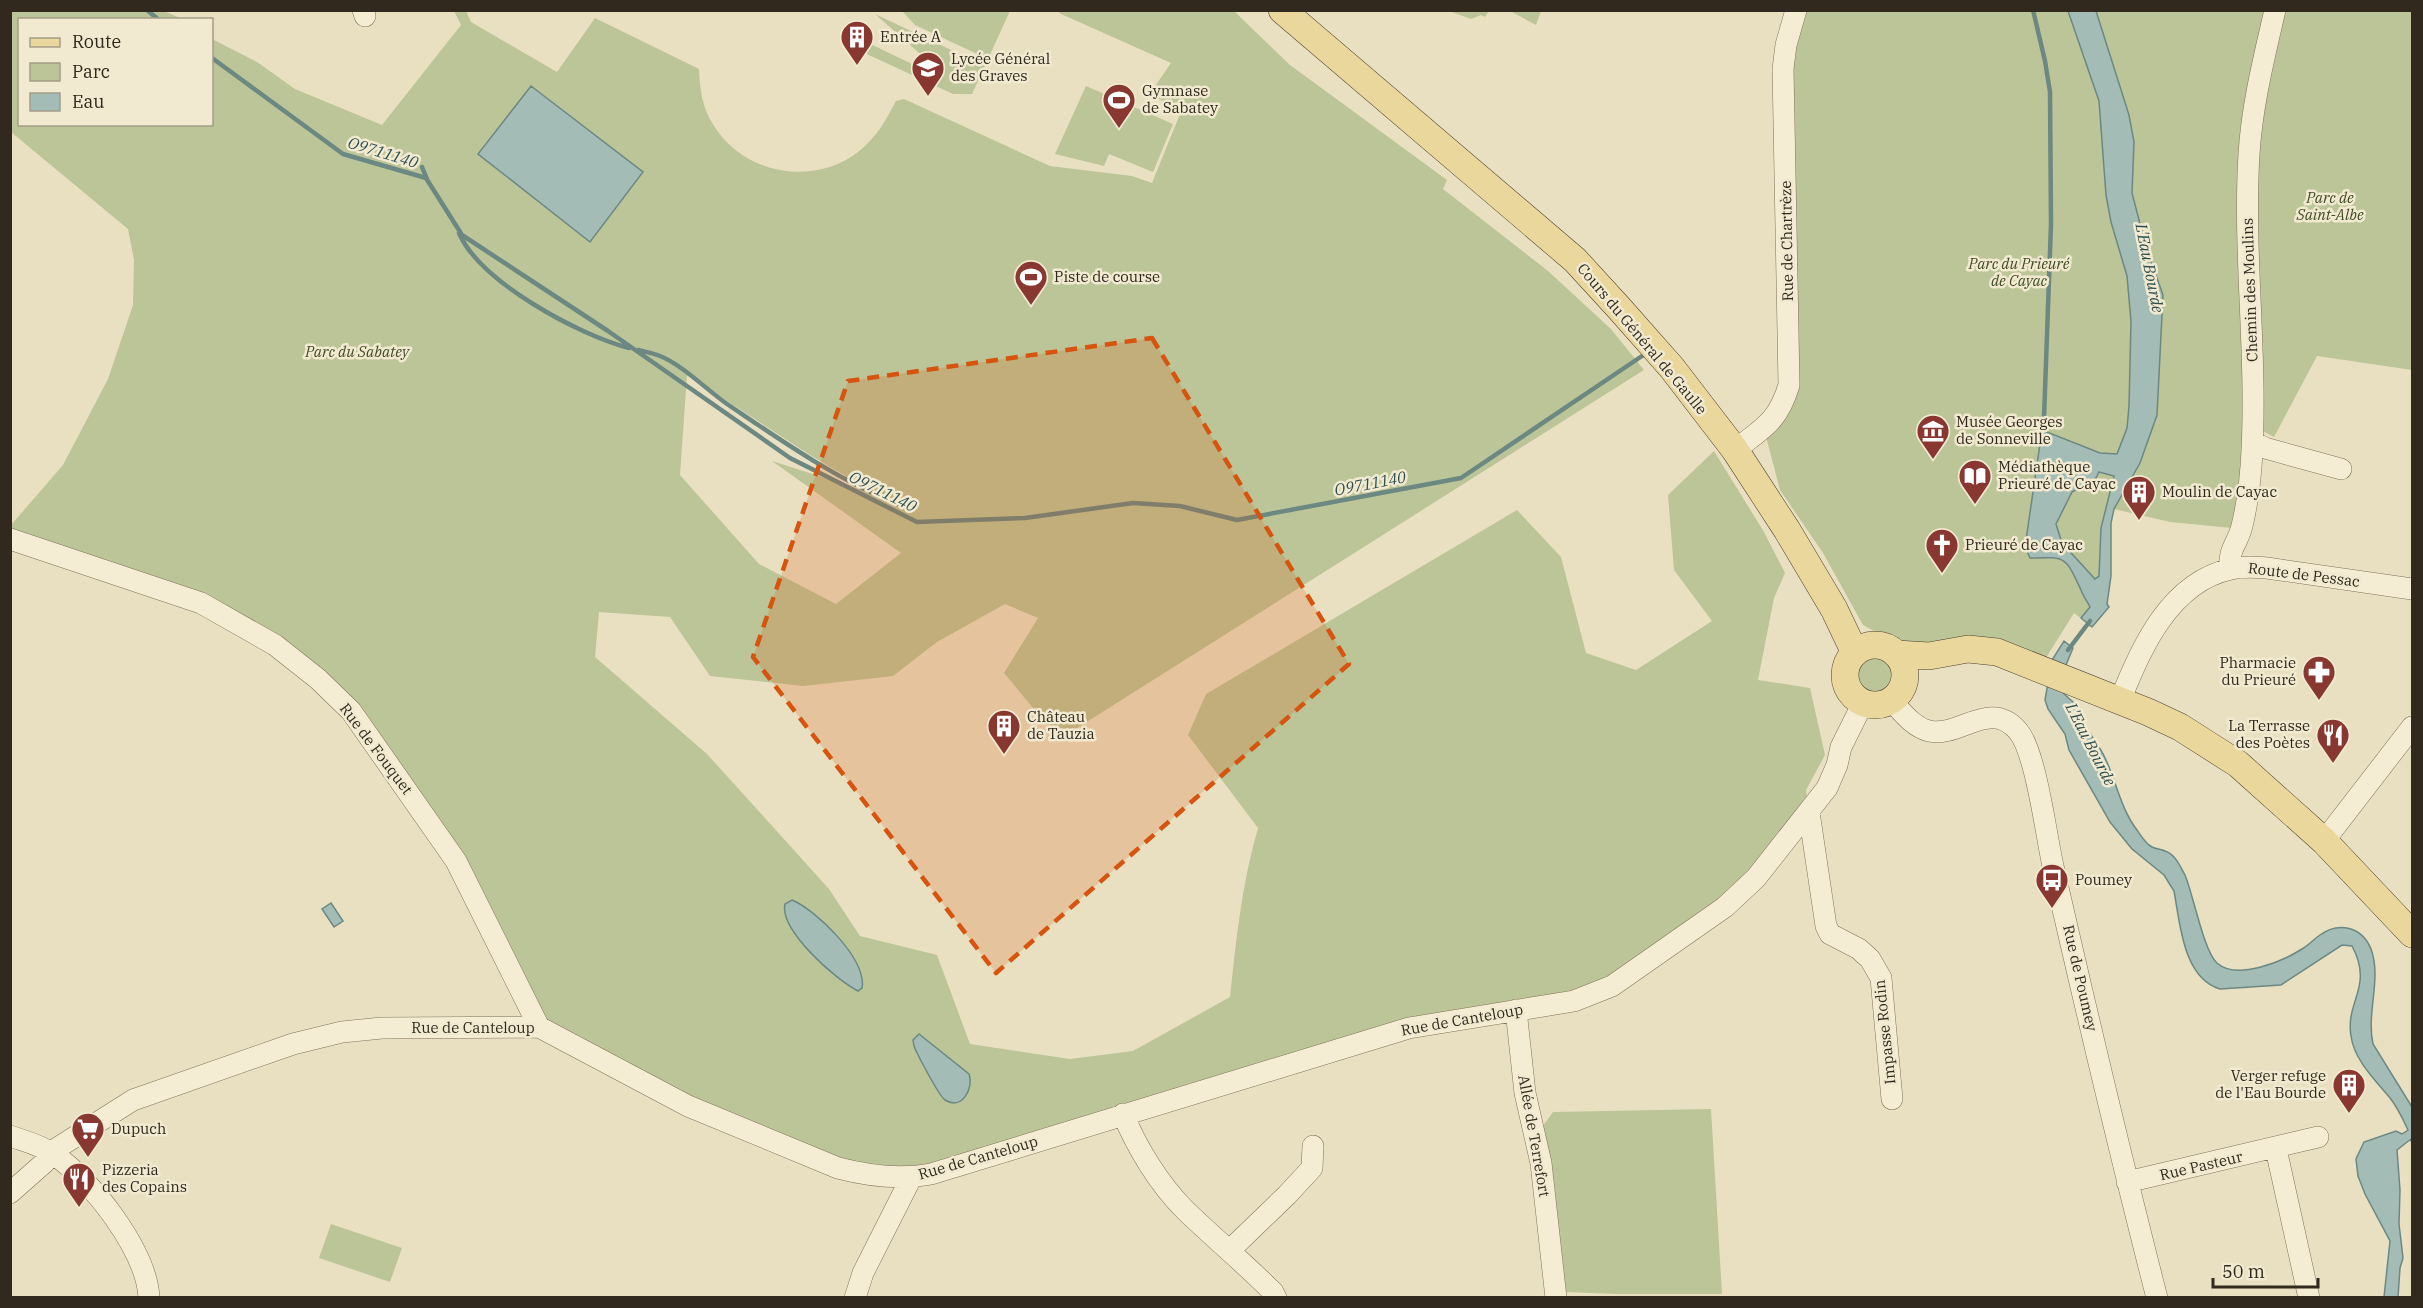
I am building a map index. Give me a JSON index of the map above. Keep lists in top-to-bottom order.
{
  "streets": {
    "main road": ["Cours du Général de Gaulle"],
    "street": [
      "Rue de Chartrèze",
      "Chemin des Moulins",
      "Route de Pessac",
      "Rue de Fouquet",
      "Rue de Poumey",
      "Rue de Canteloup",
      "Impasse Rodin",
      "Allée de Terrefort",
      "Rue Pasteur"
    ]
  },
  "crossings": [
    ["Rue de Chartrèze", "Cours du Général de Gaulle"],
    ["Chemin des Moulins", "Route de Pessac"],
    ["Cours du Général de Gaulle", "Rue de Poumey"],
    ["Cours du Général de Gaulle", "Rue de Canteloup"],
    ["Rue de Fouquet", "Rue de Canteloup"],
    ["Rue de Poumey", "Rue de Canteloup"],
    ["Rue de Poumey", "Rue Pasteur"],
    ["Rue de Canteloup", "Impasse Rodin"],
    ["Rue de Canteloup", "Allée de Terrefort"]
  ],
  "water": ["O9711140", "L'Eau Bourde"],
  "parks": ["Parc de Saint-Albe", "Parc du Prieuré de Cayac", "Parc du Sabatey"],
  "places": {
    "building": [
      "Entrée A",
      "Moulin de Cayac",
      "Château de Tauzia",
      "Verger refuge de l'Eau Bourde"
    ],
    "school or university": ["Lycée Général des Graves"],
    "sports": ["Gymnase de Sabatey", "Piste de course"],
    "museum": ["Musée Georges de Sonneville"],
    "library": ["Médiathèque Prieuré de Cayac"],
    "church": ["Prieuré de Cayac"],
    "pharmacy": ["Pharmacie du Prieuré"],
    "restaurant": ["La Terrasse des Poètes", "Pizzeria des Copains"],
    "bus stop": ["Poumey"],
    "supermarket": ["Dupuch"]
  },
  "legend": ["Route", "Parc", "Eau"],
  "scale_bar": "50 m"
}
